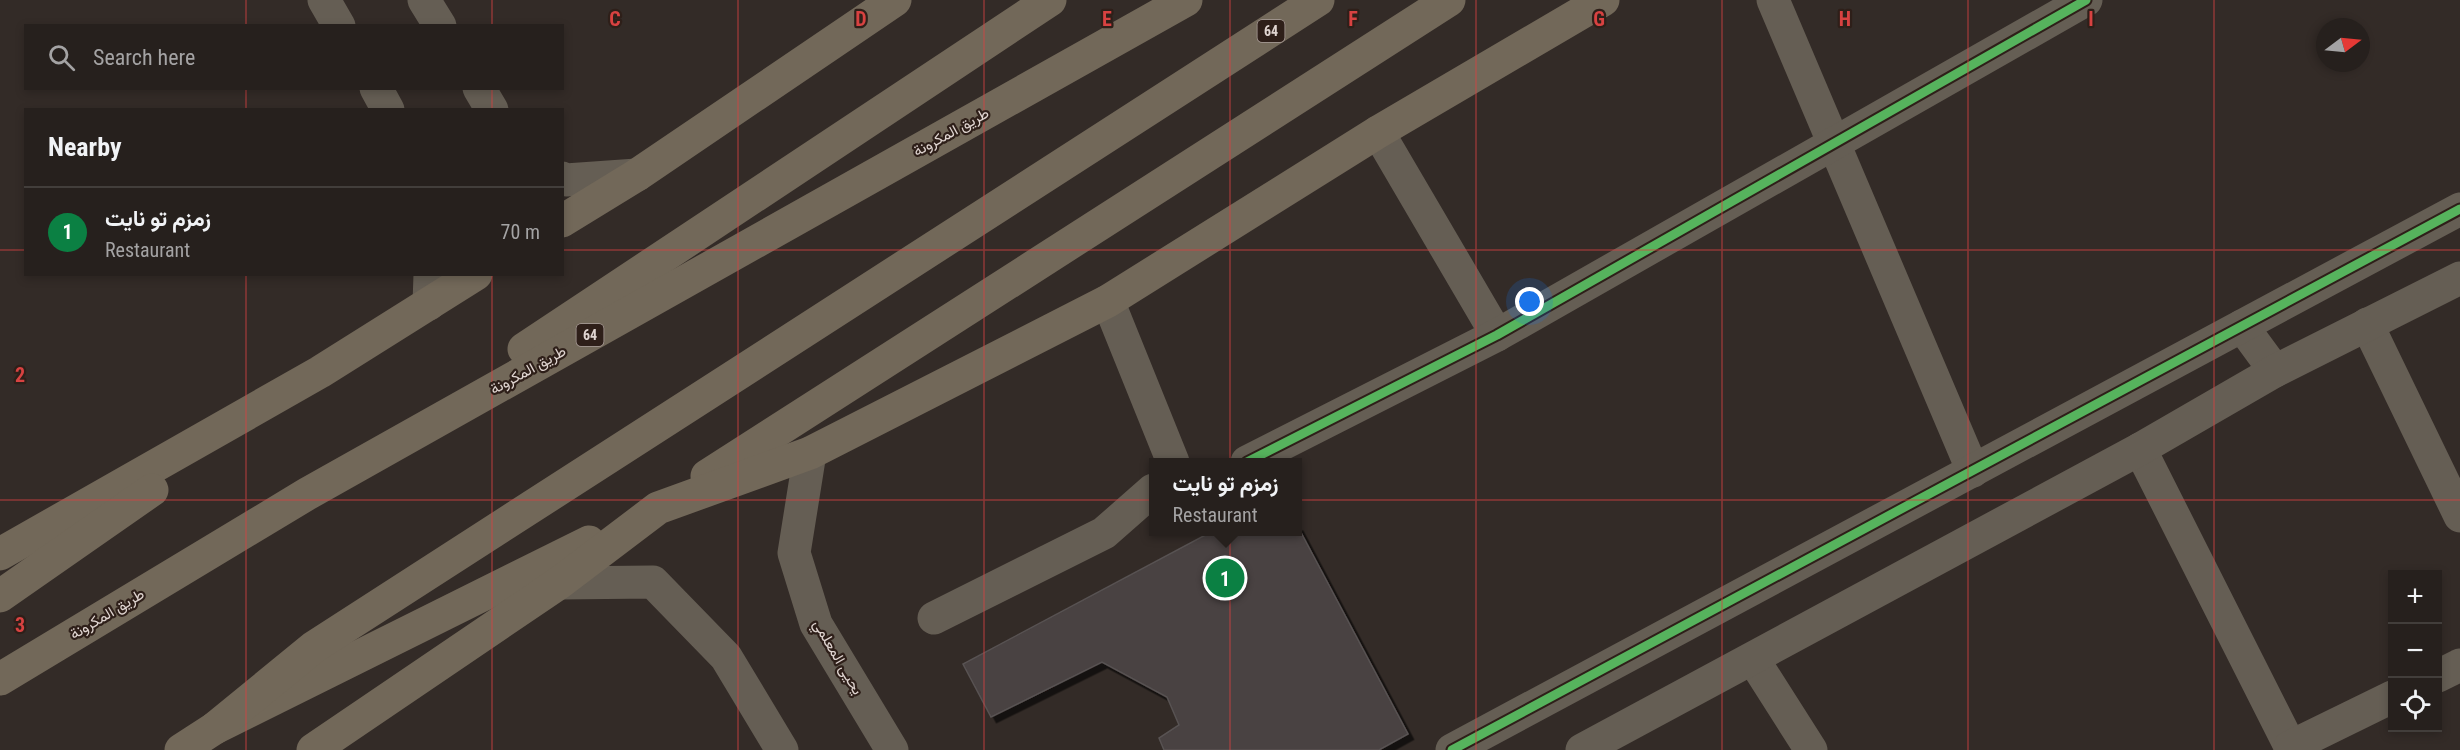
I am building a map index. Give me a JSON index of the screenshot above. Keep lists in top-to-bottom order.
{
  "streets": {
    "main road": ["64", "طريق المكرونة"],
    "street": ["يحيى المعلمي"]
  },
  "north": "right",
  "page": {
    "search": "Search here",
    "heading": "Nearby",
    "list": [
      {
        "mark": "1",
        "name": "زمزم تو نايت",
        "note": "Restaurant",
        "value": "70 m"
      }
    ],
    "popup": ["زمزم تو نايت", "Restaurant"],
    "pins": "1",
    "map_buttons": ["+", "−"]
  },
  "grid": {
    "columns": [
      "C",
      "D",
      "E",
      "F",
      "G",
      "H",
      "I"
    ],
    "rows": ["2", "3"]
  }
}
